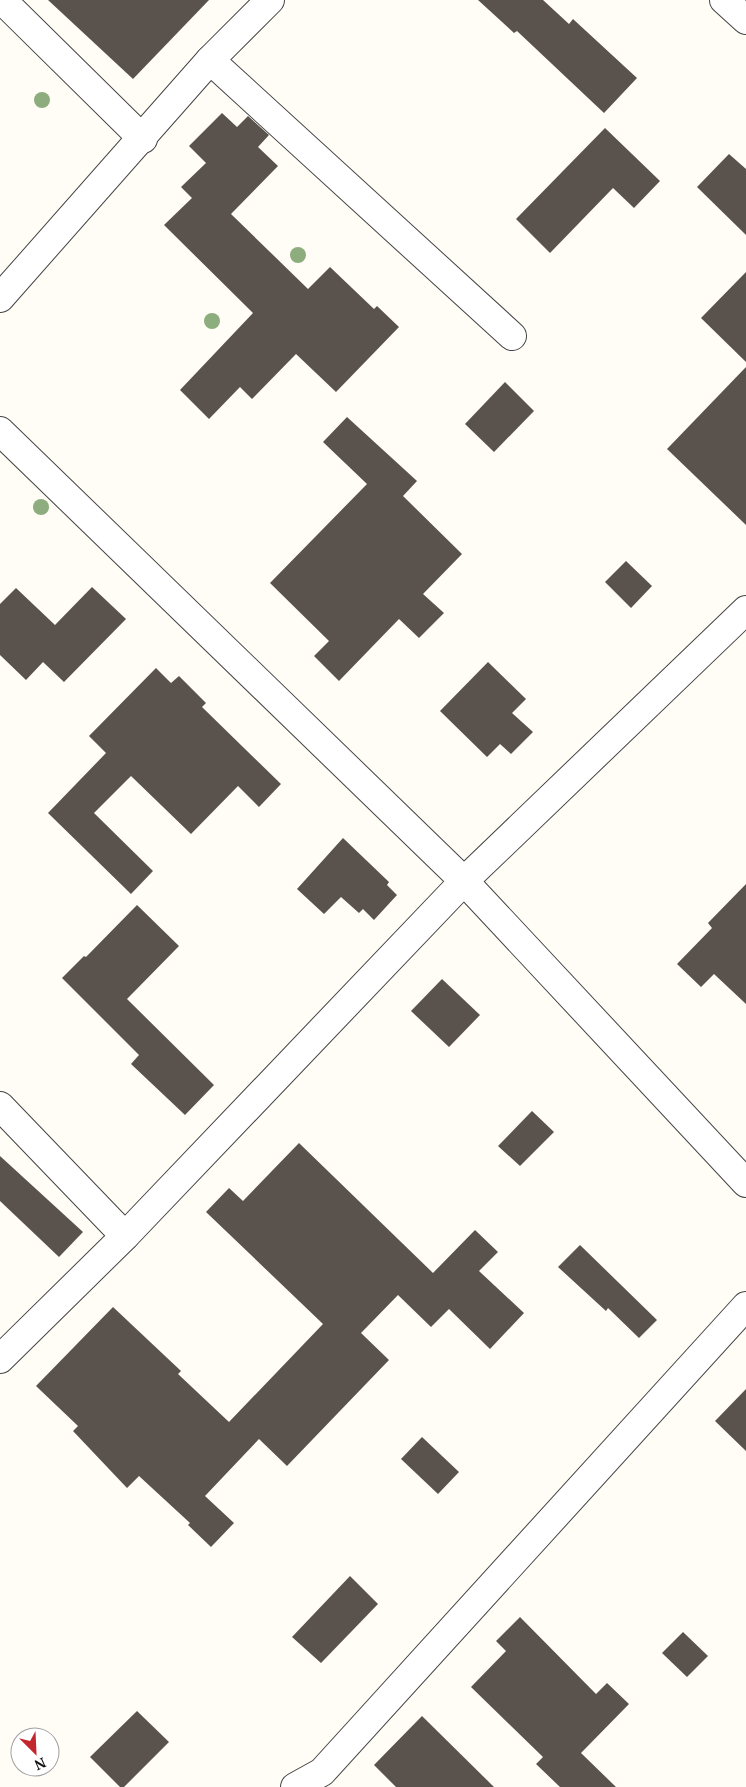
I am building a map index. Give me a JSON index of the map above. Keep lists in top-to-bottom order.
{
  "north": "bottom right"
}
